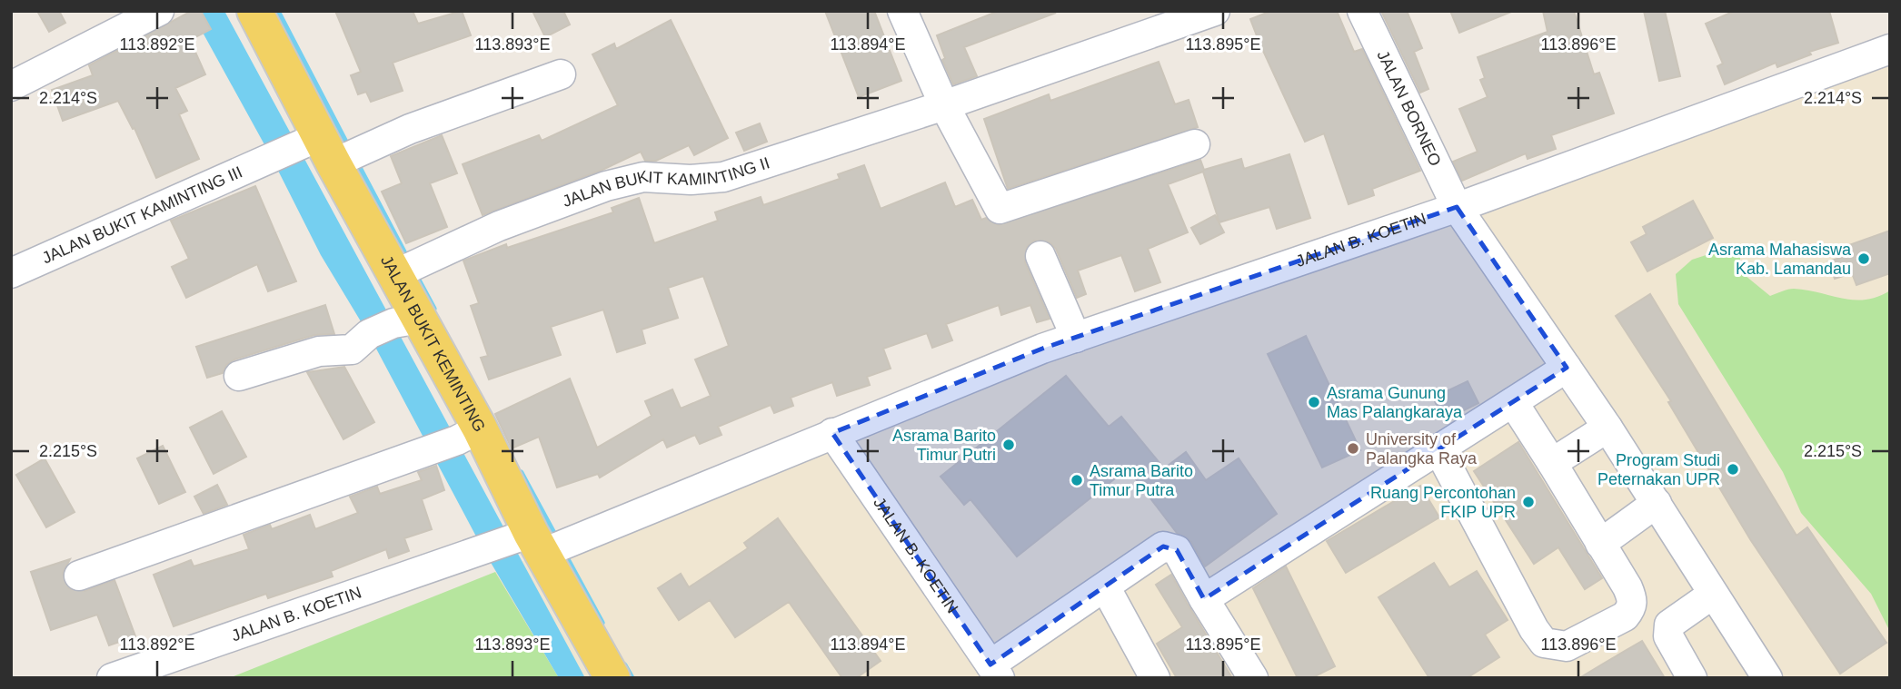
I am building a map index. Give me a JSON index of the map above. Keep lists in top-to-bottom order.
{
  "streets": {
    "main road": ["JALAN BUKIT KEMINTING"],
    "street": [
      "JALAN BORNEO",
      "JALAN BUKIT KAMINTING II",
      "JALAN BUKIT KAMINTING III",
      "JALAN B. KOETIN"
    ]
  },
  "crossings": [
    ["JALAN BORNEO", "JALAN B. KOETIN"],
    ["JALAN BUKIT KAMINTING II", "JALAN BUKIT KEMINTING"],
    ["JALAN BUKIT KAMINTING III", "JALAN BUKIT KEMINTING"],
    ["JALAN B. KOETIN", "JALAN BUKIT KEMINTING"]
  ],
  "places": [
    "Asrama Mahasiswa Kab. Lamandau",
    "Asrama Gunung Mas Palangkaraya",
    "Asrama Barito Timur Putri",
    "University of Palangka Raya",
    "Program Studi Peternakan UPR",
    "Asrama Barito Timur Putra",
    "Ruang Percontohan FKIP UPR"
  ],
  "coordinates": [
    "113.892°E",
    "113.893°E",
    "113.894°E",
    "113.895°E",
    "113.896°E",
    "2.214°S",
    "2.215°S"
  ]
}
